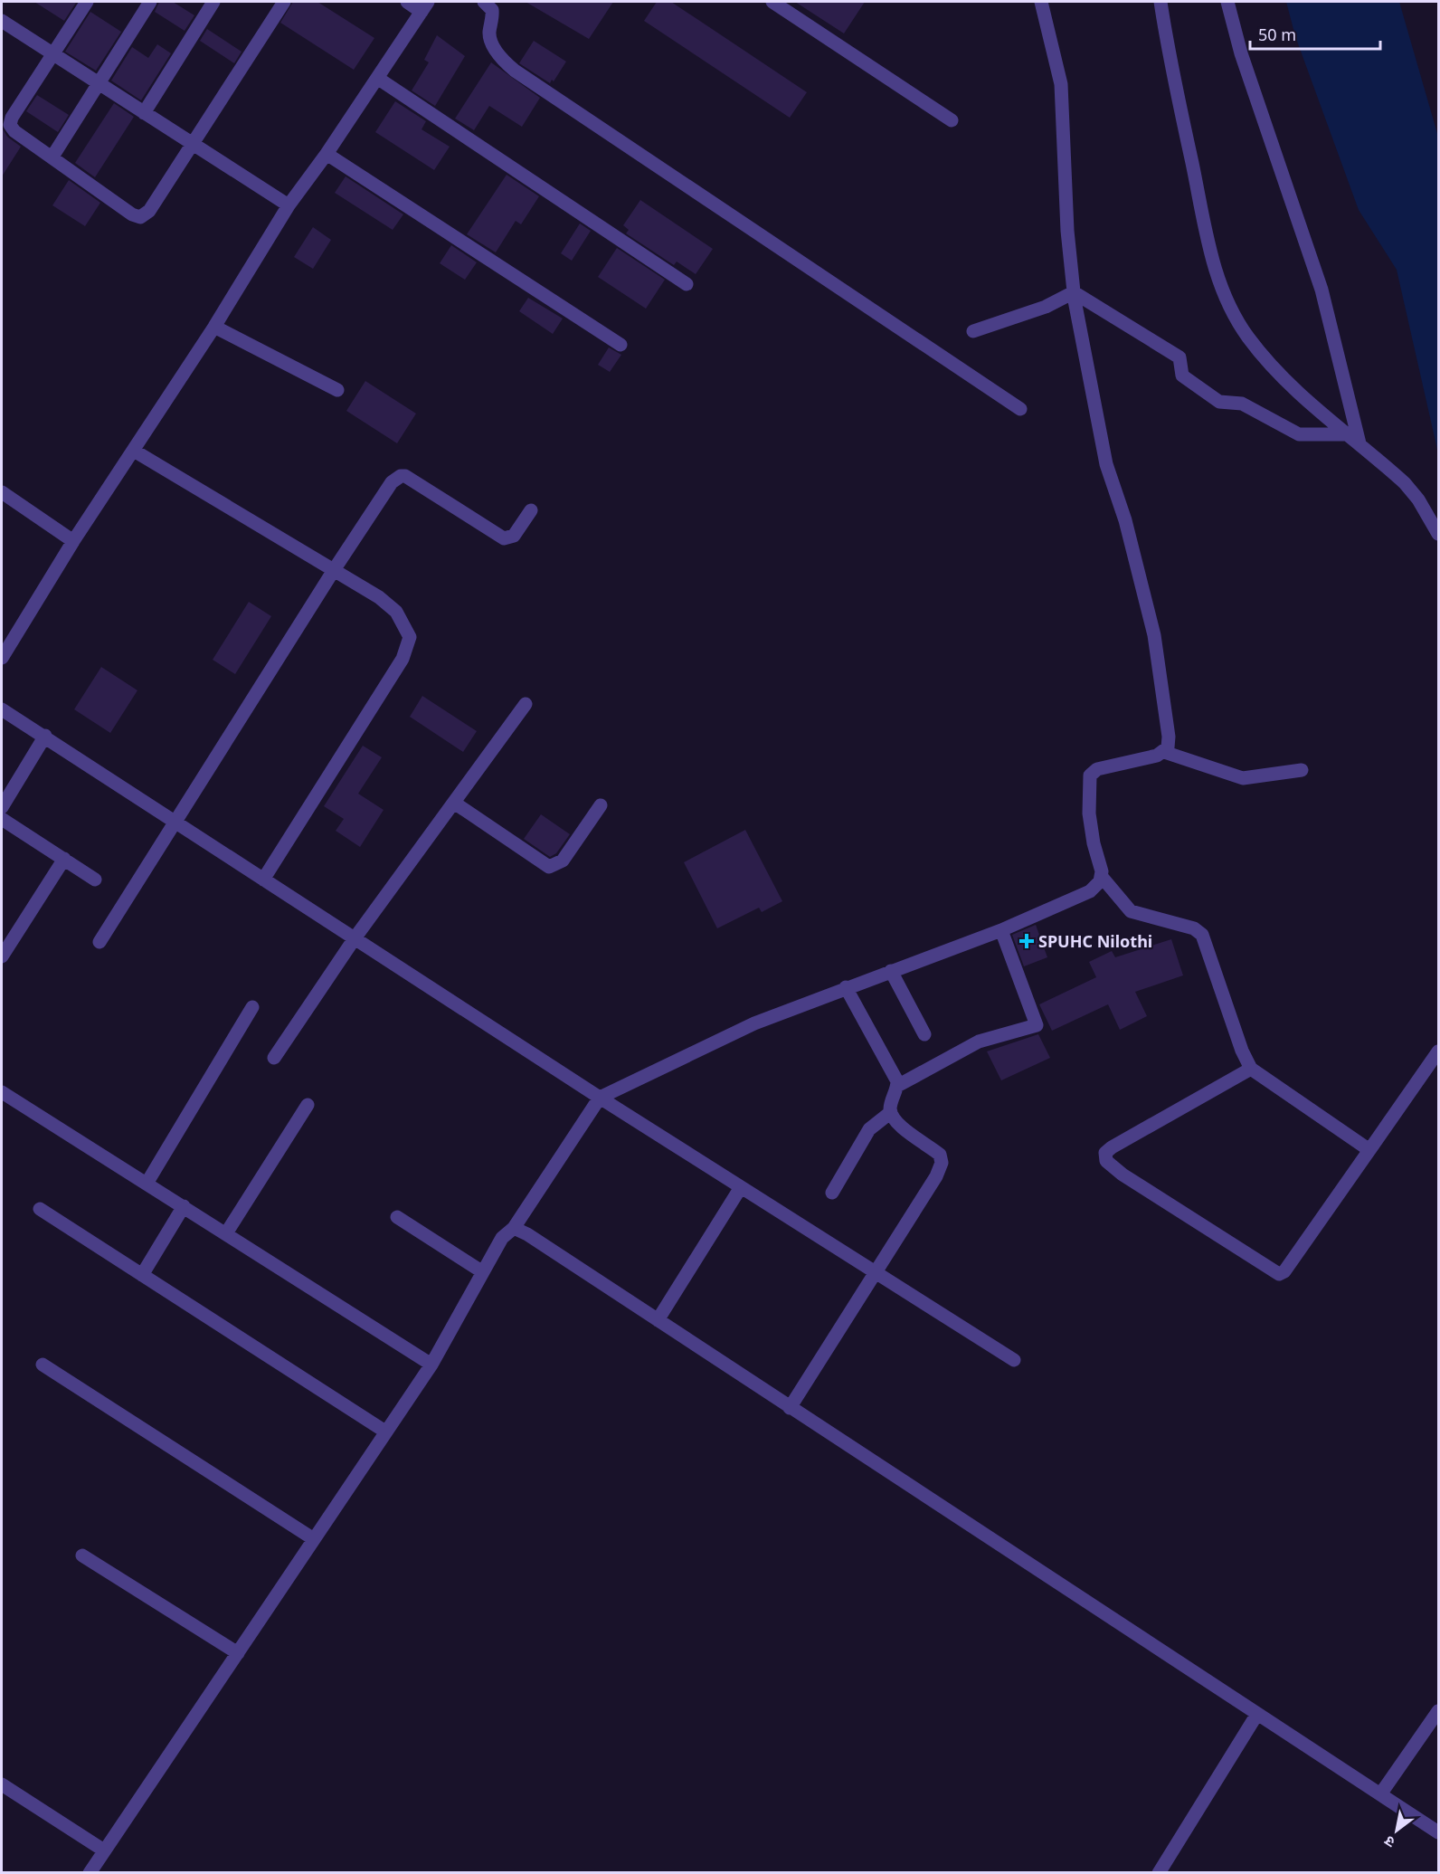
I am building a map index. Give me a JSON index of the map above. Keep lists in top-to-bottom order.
{
  "places": {
    "health": ["SPUHC Nilothi"]
  },
  "scale_bar": "50 m",
  "north": "bottom left"
}
